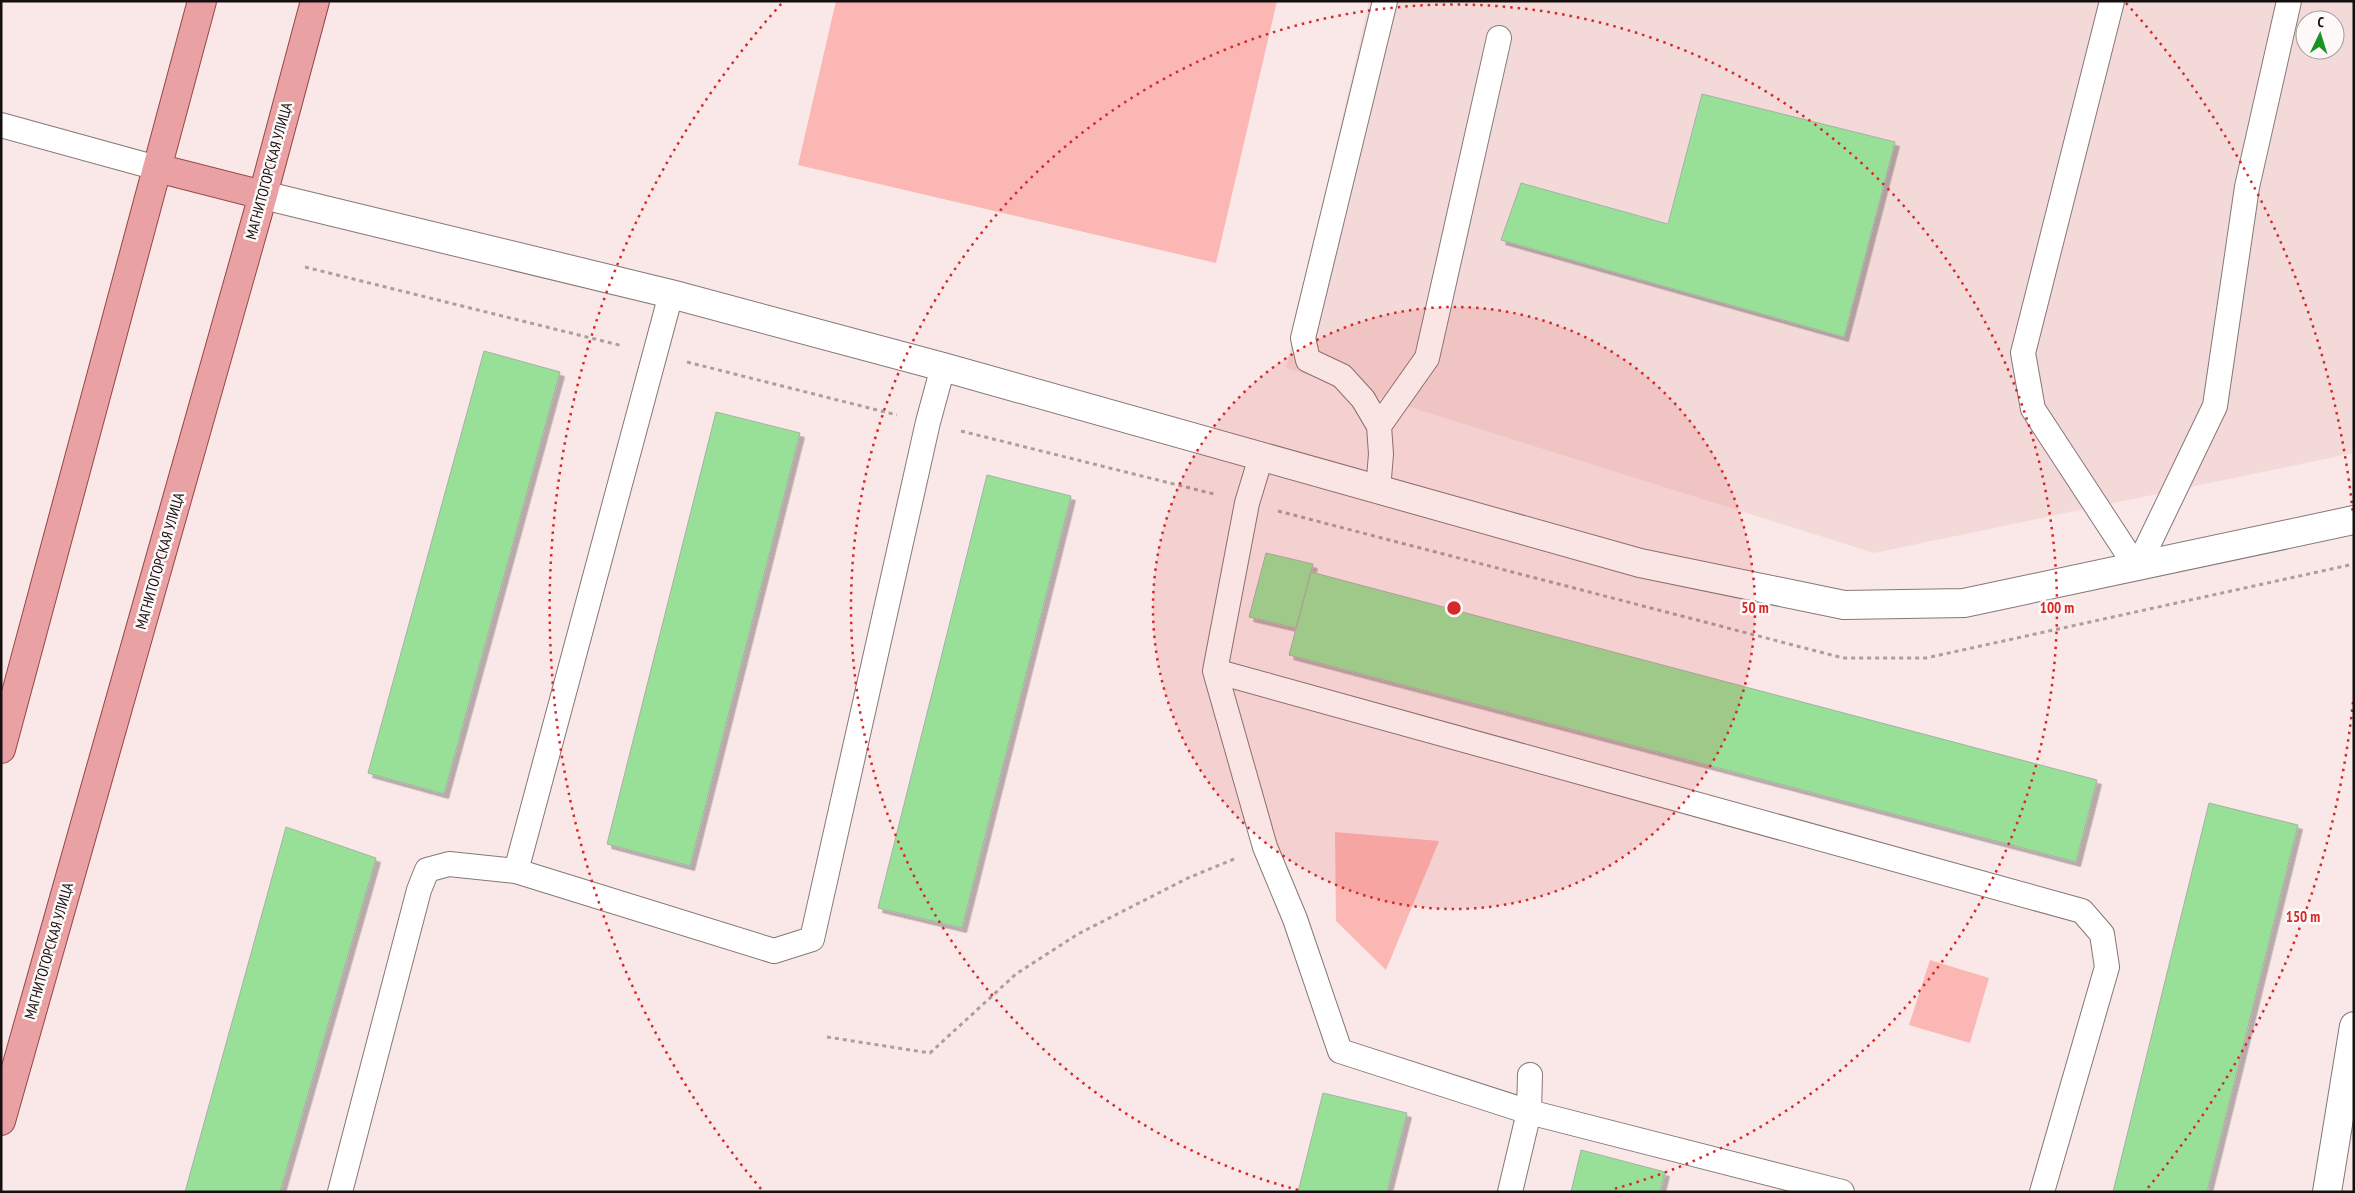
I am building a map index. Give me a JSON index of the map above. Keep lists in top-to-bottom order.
{
  "streets": {
    "main road": ["МАГНИТОГОРСКАЯ УЛИЦА"]
  },
  "north": "top",
  "rings": ["50 m", "100 m", "150 m"]
}
